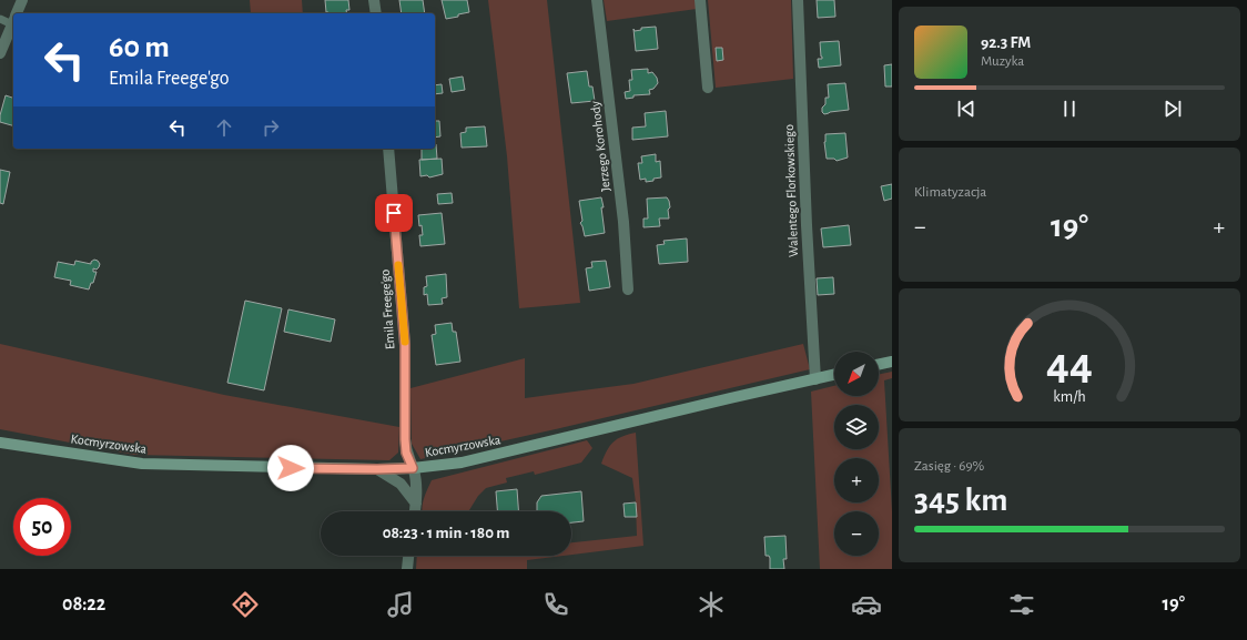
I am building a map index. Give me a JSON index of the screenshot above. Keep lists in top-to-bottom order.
{
  "streets": {
    "main road": ["Kocmyrzowska"],
    "street": ["Jerzego Korohody", "Walentego Florkowskiego", "Emila Freege'go"]
  },
  "crossings": [
    ["Walentego Florkowskiego", "Kocmyrzowska"],
    ["Emila Freege'go", "Kocmyrzowska"]
  ],
  "north": "bottom left",
  "page": {
    "turn": ["60 m", "Emila Freege'go"],
    "song": ["92.3 FM", "Muzyka"],
    "tile": [
      "Klimatyzacja",
      ["Zasięg · 69%", "345 km"]
    ],
    "heat": ["−", "19°", "+"],
    "map_buttons": ["+", "−"],
    "limit": "50",
    "trip": "08:23 · 1 min · 180 m",
    "tabs": ["08:22", "19°"],
    "gauge": ["44", "km/h"]
  }
}
